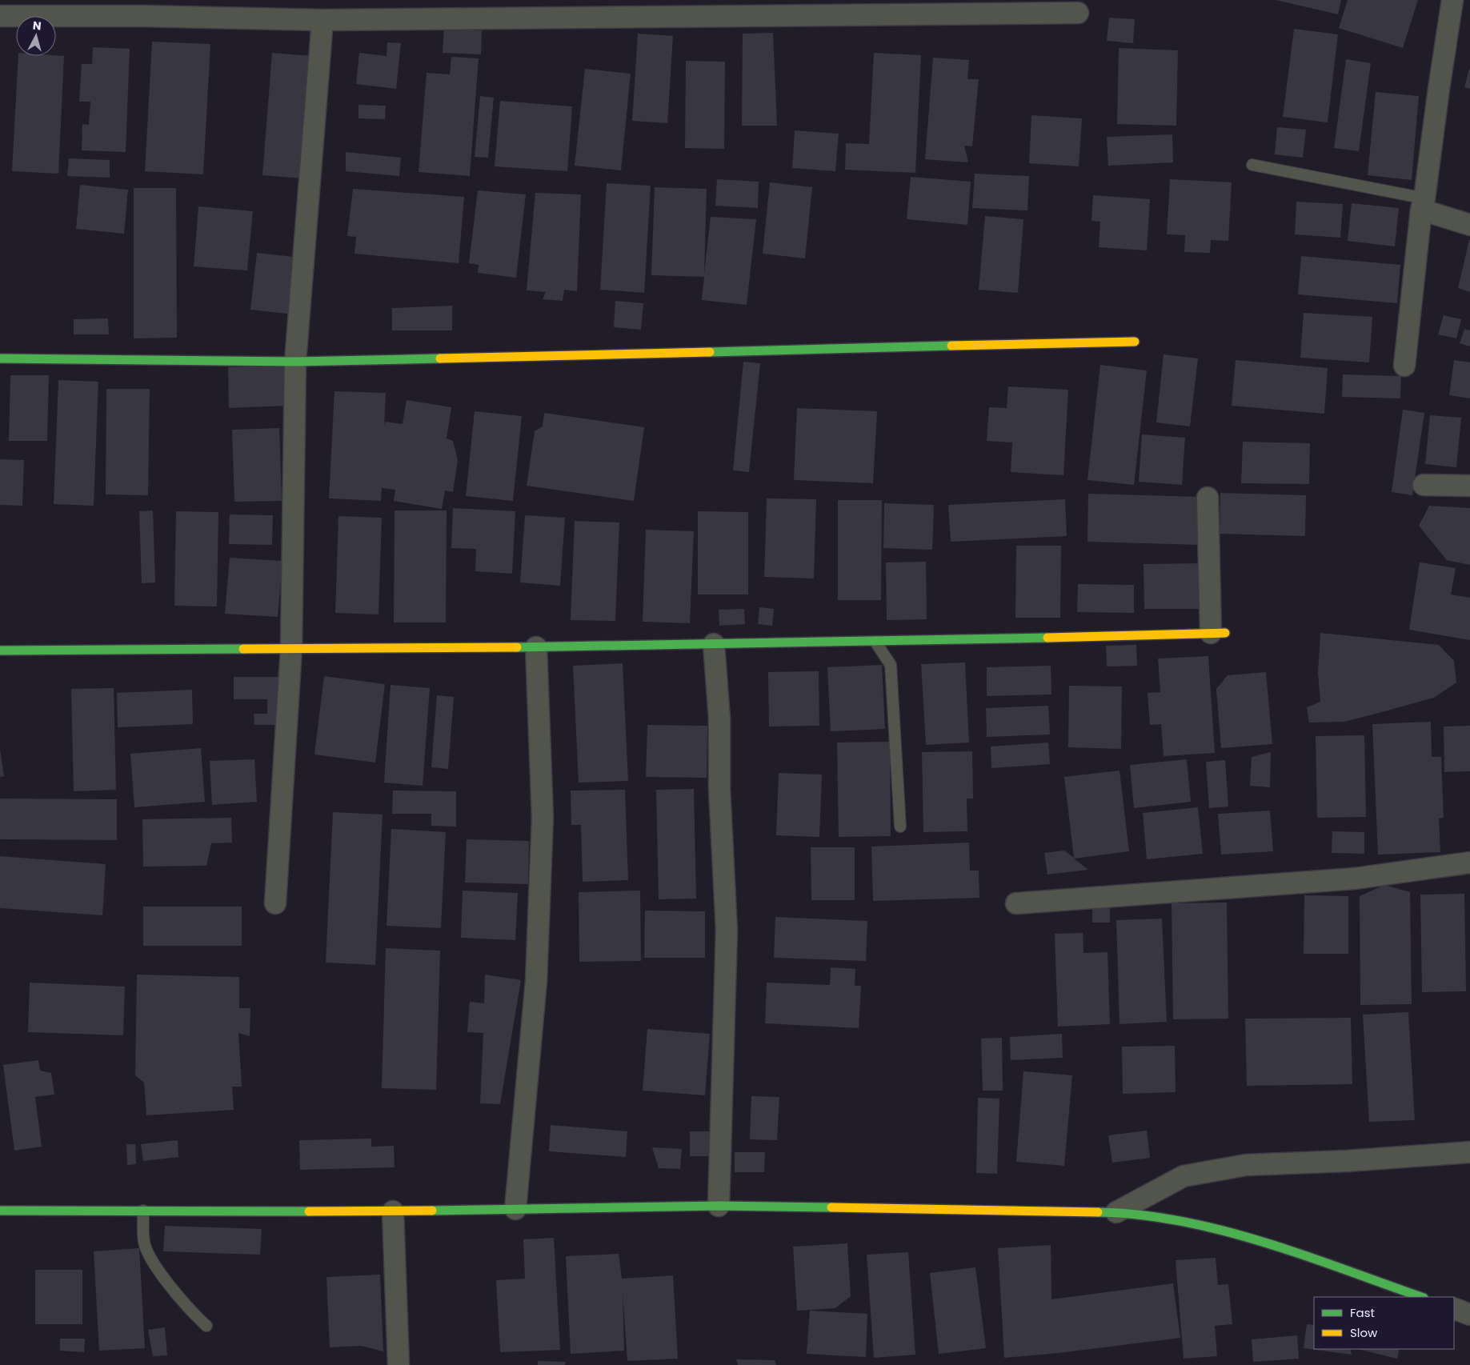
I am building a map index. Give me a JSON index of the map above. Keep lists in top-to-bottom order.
{
  "legend": ["Fast", "Slow"],
  "north": "top"
}
